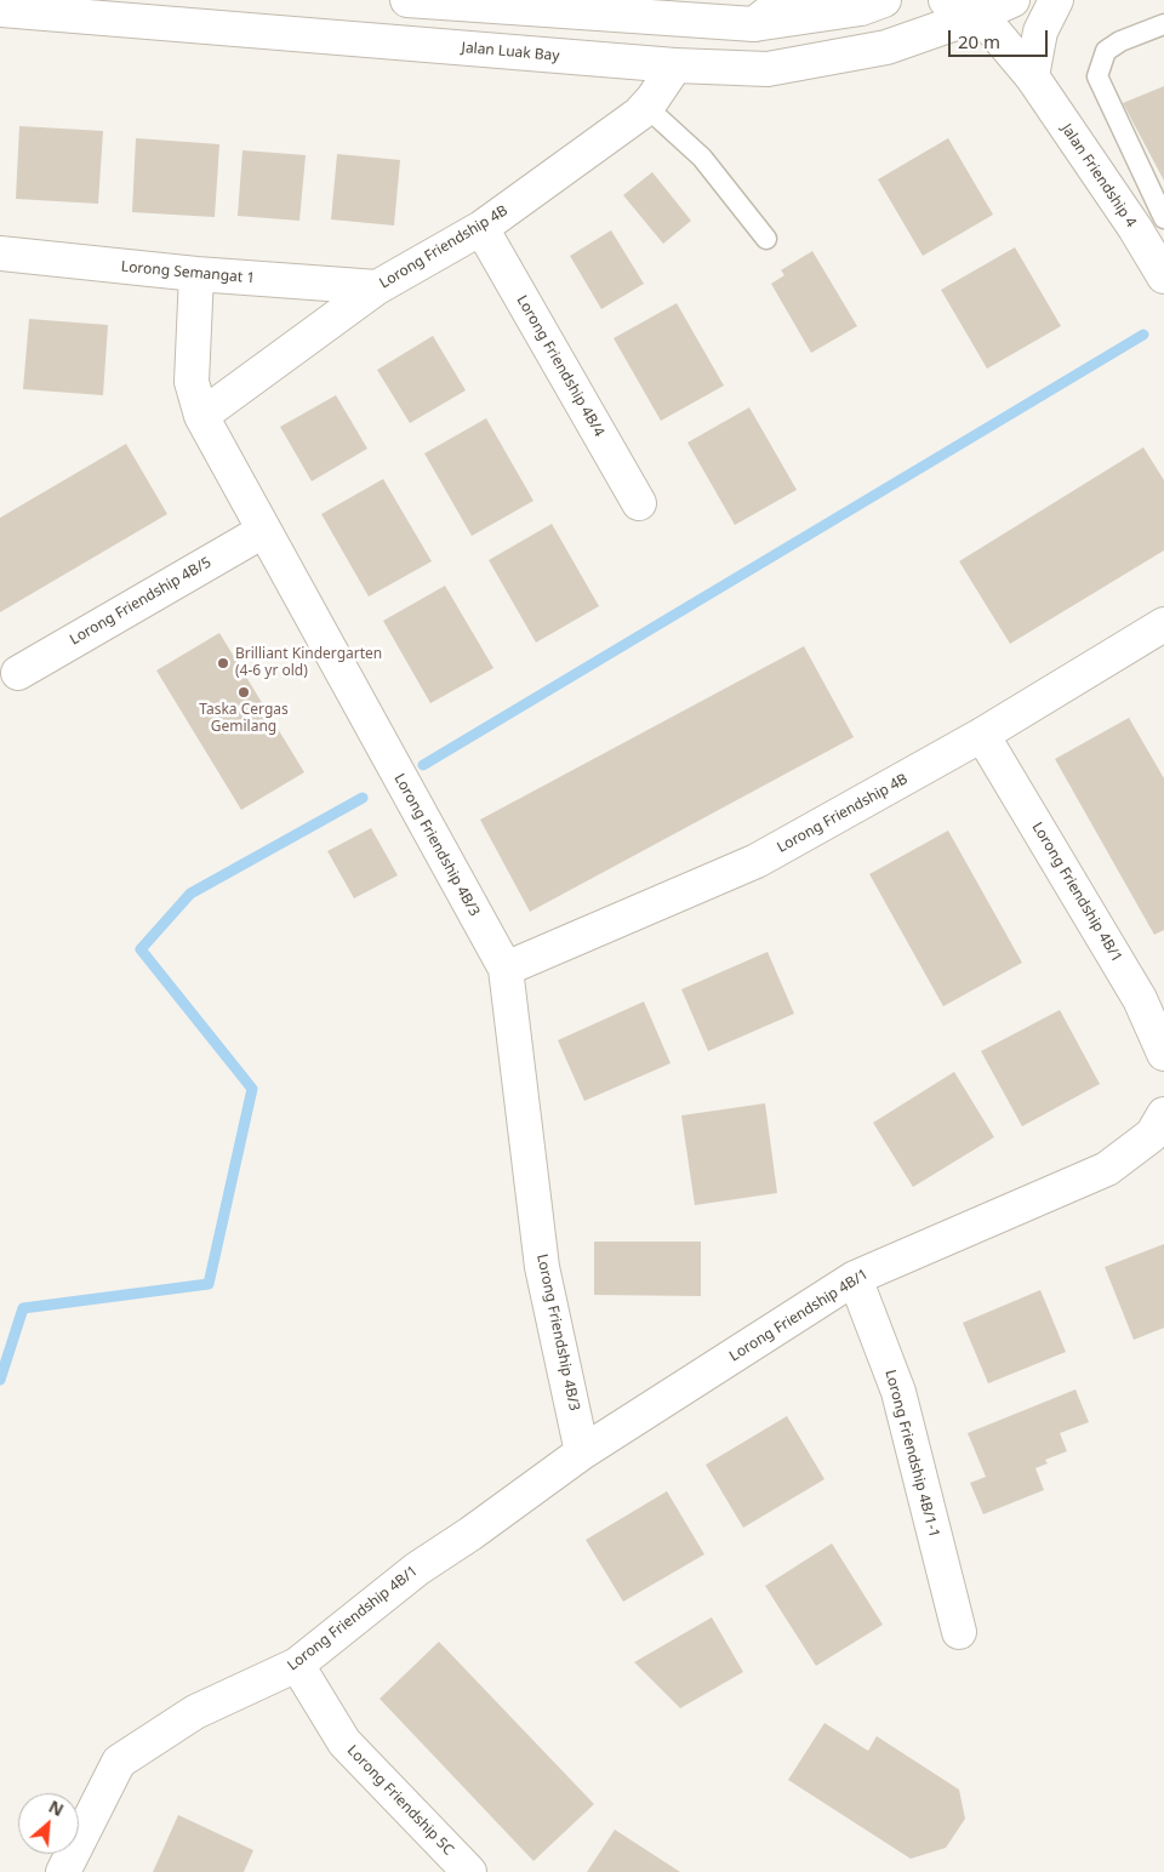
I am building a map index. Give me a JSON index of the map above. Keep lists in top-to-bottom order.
{
  "streets": {
    "street": [
      "Jalan Luak Bay",
      "Jalan Friendship 4",
      "Lorong Friendship 4B",
      "Lorong Semangat 1",
      "Lorong Friendship 4B/4",
      "Lorong Friendship 4B/5",
      "Lorong Friendship 4B/3",
      "Lorong Friendship 4B/1",
      "Lorong Friendship 4B/1-1",
      "Lorong Friendship 5C"
    ]
  },
  "crossings": [
    ["Jalan Luak Bay", "Jalan Friendship 4"],
    ["Jalan Luak Bay", "Lorong Friendship 4B"],
    ["Lorong Friendship 4B", "Lorong Semangat 1"],
    ["Lorong Friendship 4B", "Lorong Friendship 4B/4"],
    ["Lorong Friendship 4B", "Lorong Friendship 4B/3"],
    ["Lorong Friendship 4B", "Lorong Friendship 4B/1"],
    ["Lorong Semangat 1", "Lorong Friendship 4B/3"],
    ["Lorong Friendship 4B/5", "Lorong Friendship 4B/3"],
    ["Lorong Friendship 4B/3", "Lorong Friendship 4B/1"],
    ["Lorong Friendship 4B/1", "Lorong Friendship 4B/1-1"],
    ["Lorong Friendship 4B/1", "Lorong Friendship 5C"]
  ],
  "places": ["Brilliant Kindergarten (4-6 yr old)", "Taska Cergas Gemilang"],
  "scale_bar": "20 m",
  "north": "top right"
}
